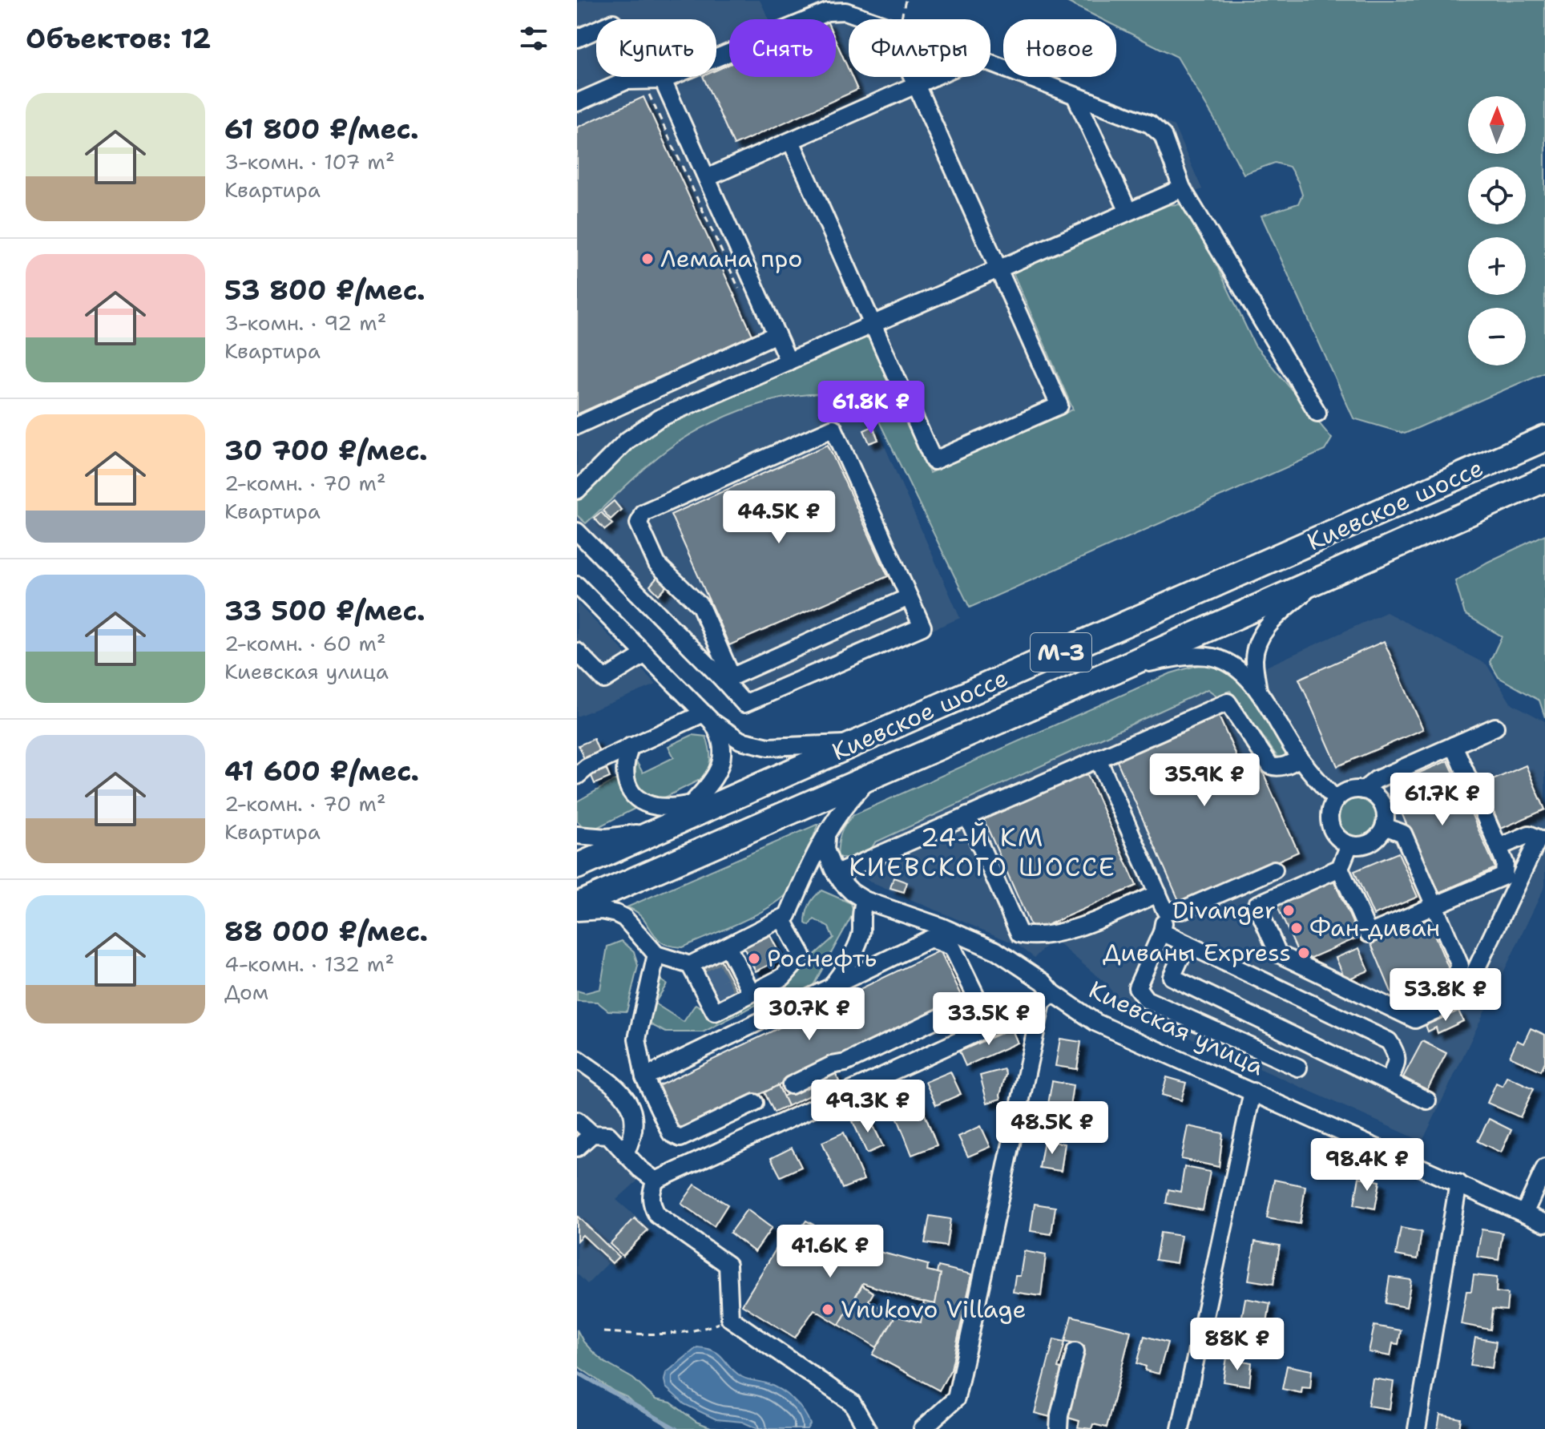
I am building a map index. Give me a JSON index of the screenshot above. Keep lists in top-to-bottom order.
{
  "streets": {
    "highway": ["Киевское шоссе", "М-3"],
    "street": ["Киевская улица"]
  },
  "districts": ["24-Й КМ КИЕВСКОГО ШОССЕ"],
  "places": [
    "Лемана про",
    "Divanger",
    "Фан-диван",
    "Диваны Express",
    "Роснефть",
    "Vnukovo Village"
  ],
  "north": "top",
  "page": {
    "heading": "Объектов: 12",
    "chip": [
      "Купить",
      "Снять",
      "Фильтры",
      "Новое"
    ],
    "list": [
      {
        "name": "61 800 ₽/мес.",
        "note": "3-комн. · 107 m² · Квартира"
      },
      {
        "name": "53 800 ₽/мес.",
        "note": "3-комн. · 92 m² · Квартира"
      },
      {
        "name": "30 700 ₽/мес.",
        "note": "2-комн. · 70 m² · Квартира"
      },
      {
        "name": "33 500 ₽/мес.",
        "note": "2-комн. · 60 m² · Киевская улица"
      },
      {
        "name": "41 600 ₽/мес.",
        "note": "2-комн. · 70 m² · Квартира"
      },
      {
        "name": "88 000 ₽/мес.",
        "note": "4-комн. · 132 m² · Дом"
      }
    ],
    "map_buttons": ["+", "−"],
    "price": [
      "61.8K ₽",
      "44.5K ₽",
      "35.9K ₽",
      "61.7K ₽",
      "53.8K ₽",
      "30.7K ₽",
      "33.5K ₽",
      "49.3K ₽",
      "48.5K ₽",
      "98.4K ₽",
      "41.6K ₽",
      "88K ₽"
    ]
  }
}
